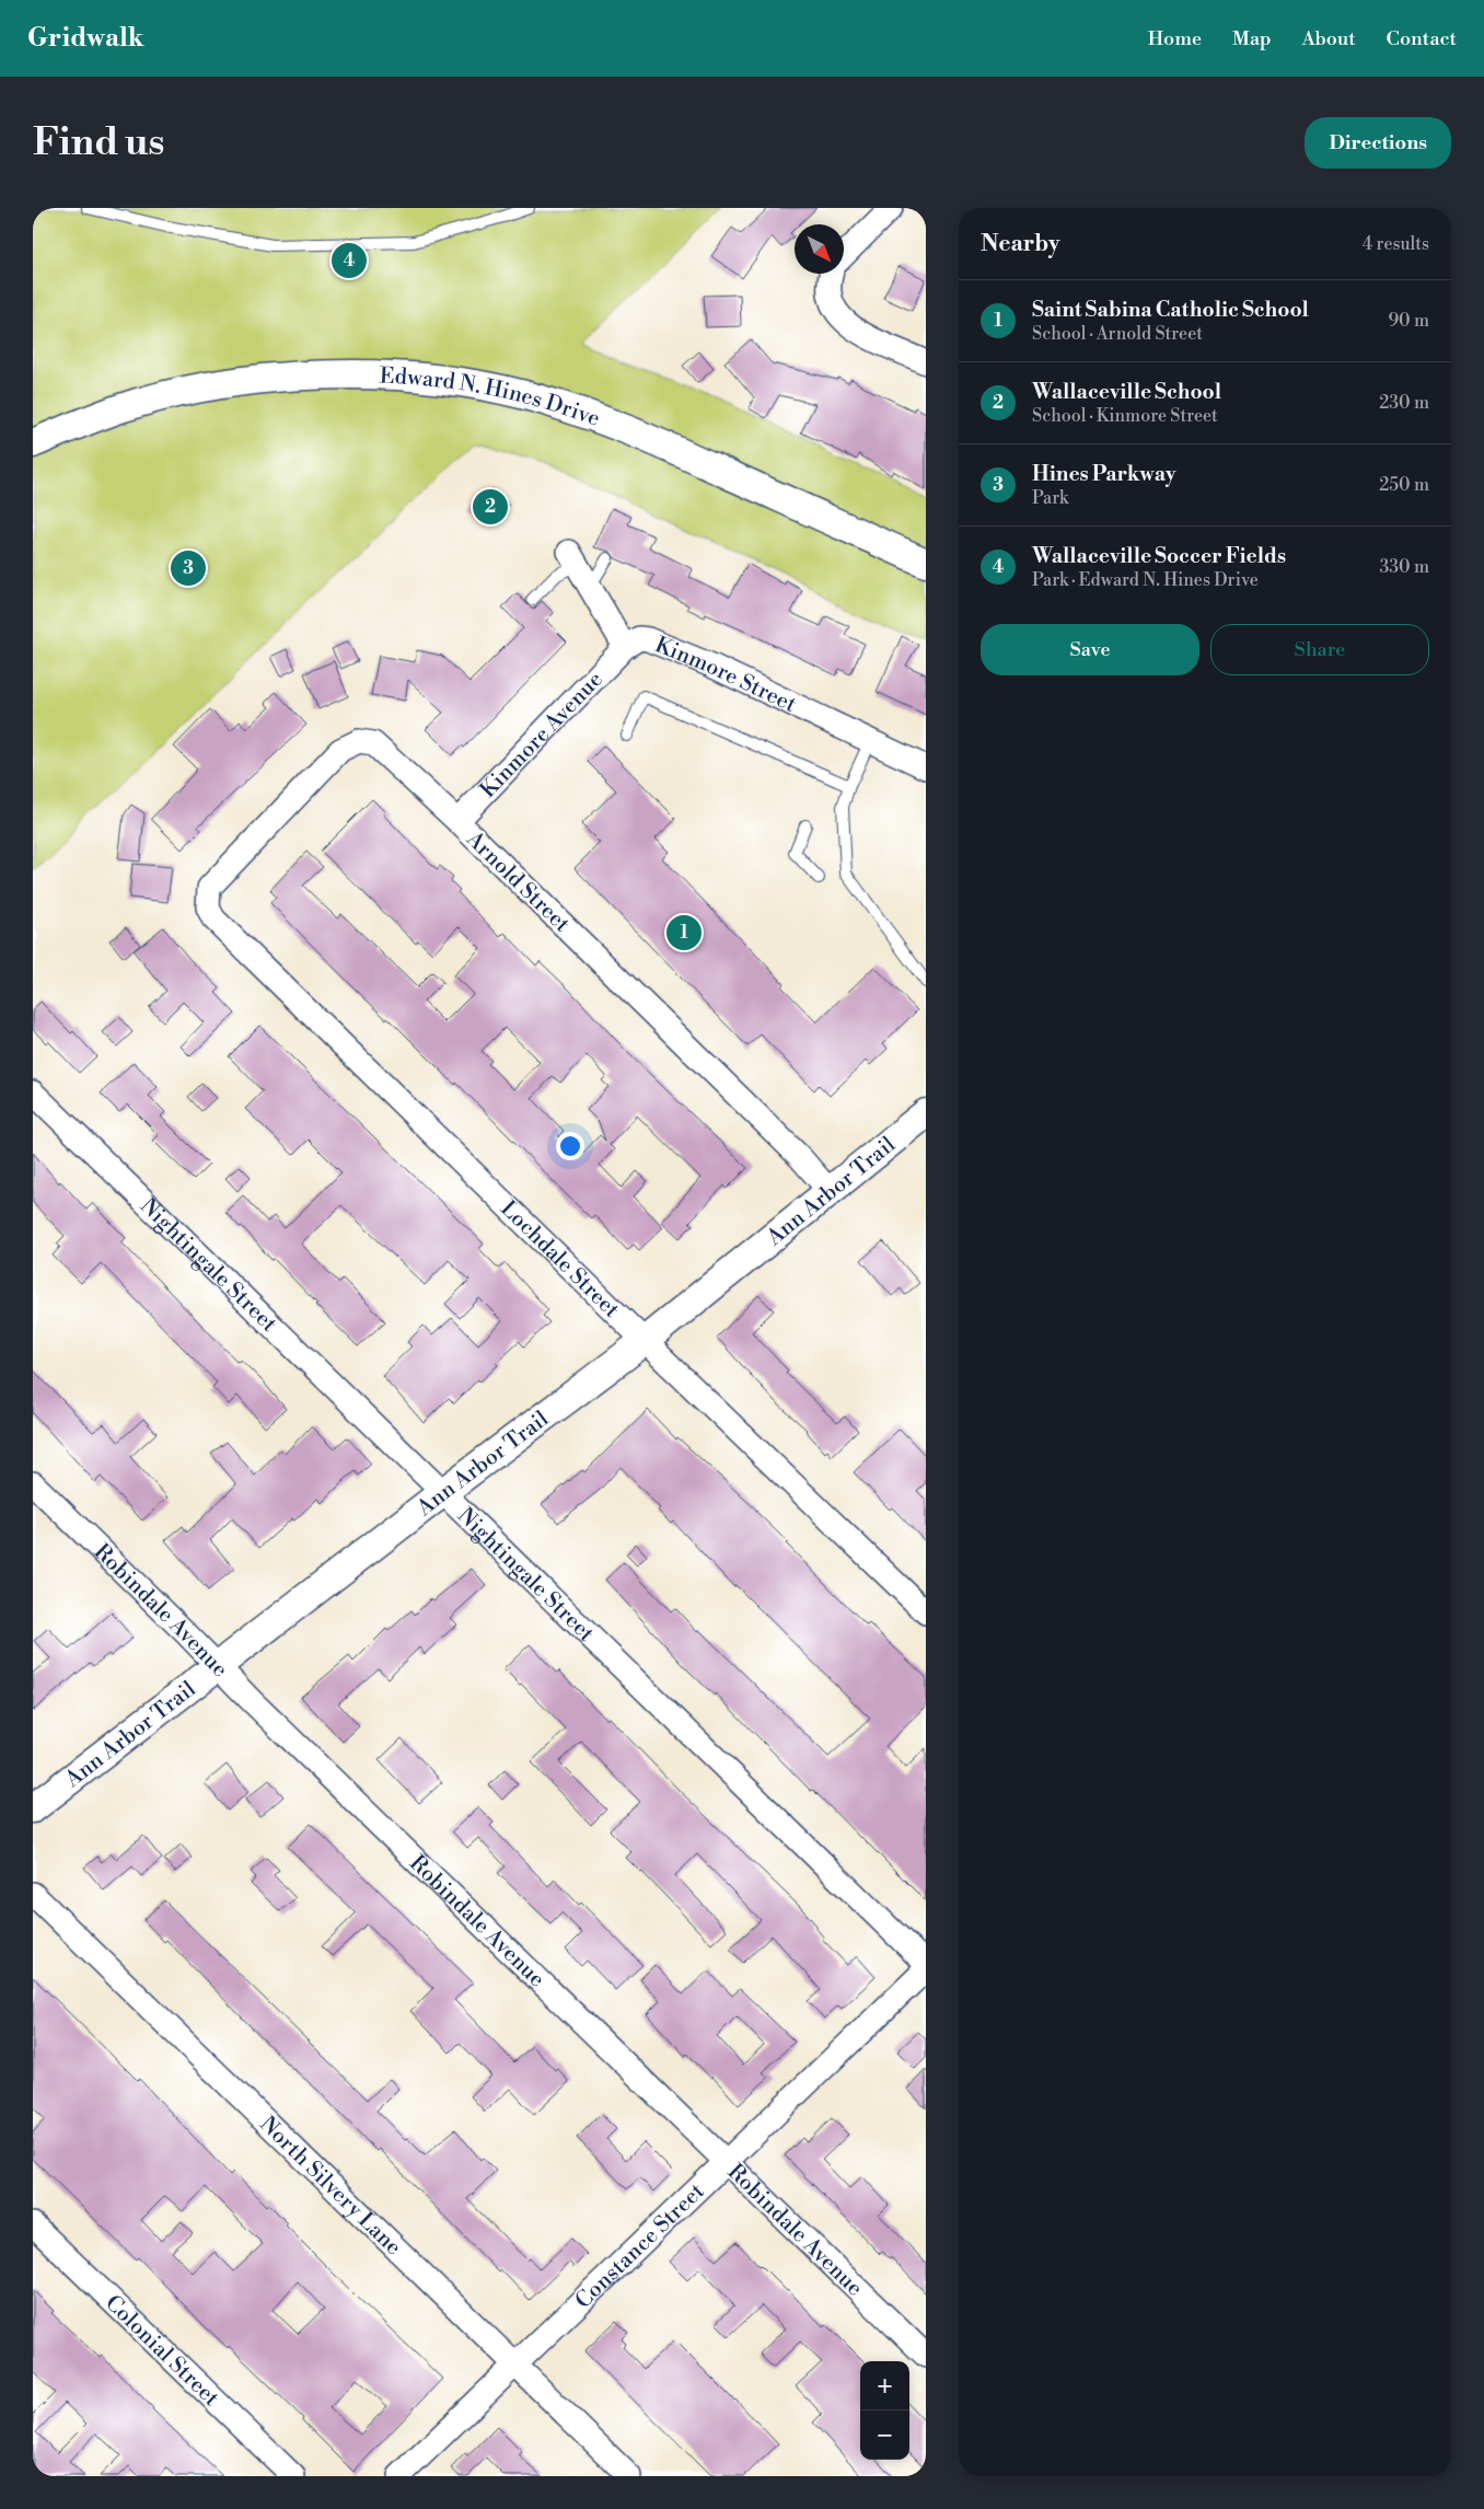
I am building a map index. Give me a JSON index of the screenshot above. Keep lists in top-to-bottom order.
{
  "streets": {
    "street": [
      "Edward N. Hines Drive",
      "Kinmore Street",
      "Kinmore Avenue",
      "Arnold Street",
      "Ann Arbor Trail",
      "Lochdale Street",
      "Nightingale Street",
      "Robindale Avenue",
      "North Silvery Lane",
      "Constance Street",
      "Colonial Street"
    ]
  },
  "crossings": [
    ["Kinmore Street", "Kinmore Avenue"],
    ["Kinmore Avenue", "Arnold Street"],
    ["Arnold Street", "Ann Arbor Trail"],
    ["Arnold Street", "Lochdale Street"],
    ["Ann Arbor Trail", "Lochdale Street"],
    ["Ann Arbor Trail", "Nightingale Street"],
    ["Ann Arbor Trail", "Robindale Avenue"],
    ["Robindale Avenue", "Constance Street"],
    ["North Silvery Lane", "Constance Street"]
  ],
  "north": "bottom right",
  "page": {
    "header": "Gridwalk",
    "nav": [
      "Home",
      "Map",
      "About",
      "Contact"
    ],
    "buttons": [
      "Directions",
      ["Save", "Share"]
    ],
    "title": "Find us",
    "heading": ["Nearby", "4 results"],
    "pins": [
      "4",
      "2",
      "3",
      "1"
    ],
    "list": [
      {
        "mark": "1",
        "name": "Saint Sabina Catholic School",
        "note": "School · Arnold Street",
        "value": "90 m"
      },
      {
        "mark": "2",
        "name": "Wallaceville School",
        "note": "School · Kinmore Street",
        "value": "230 m"
      },
      {
        "mark": "3",
        "name": "Hines Parkway",
        "note": "Park",
        "value": "250 m"
      },
      {
        "mark": "4",
        "name": "Wallaceville Soccer Fields",
        "note": "Park · Edward N. Hines Drive",
        "value": "330 m"
      }
    ],
    "map_buttons": ["+", "−"]
  }
}
